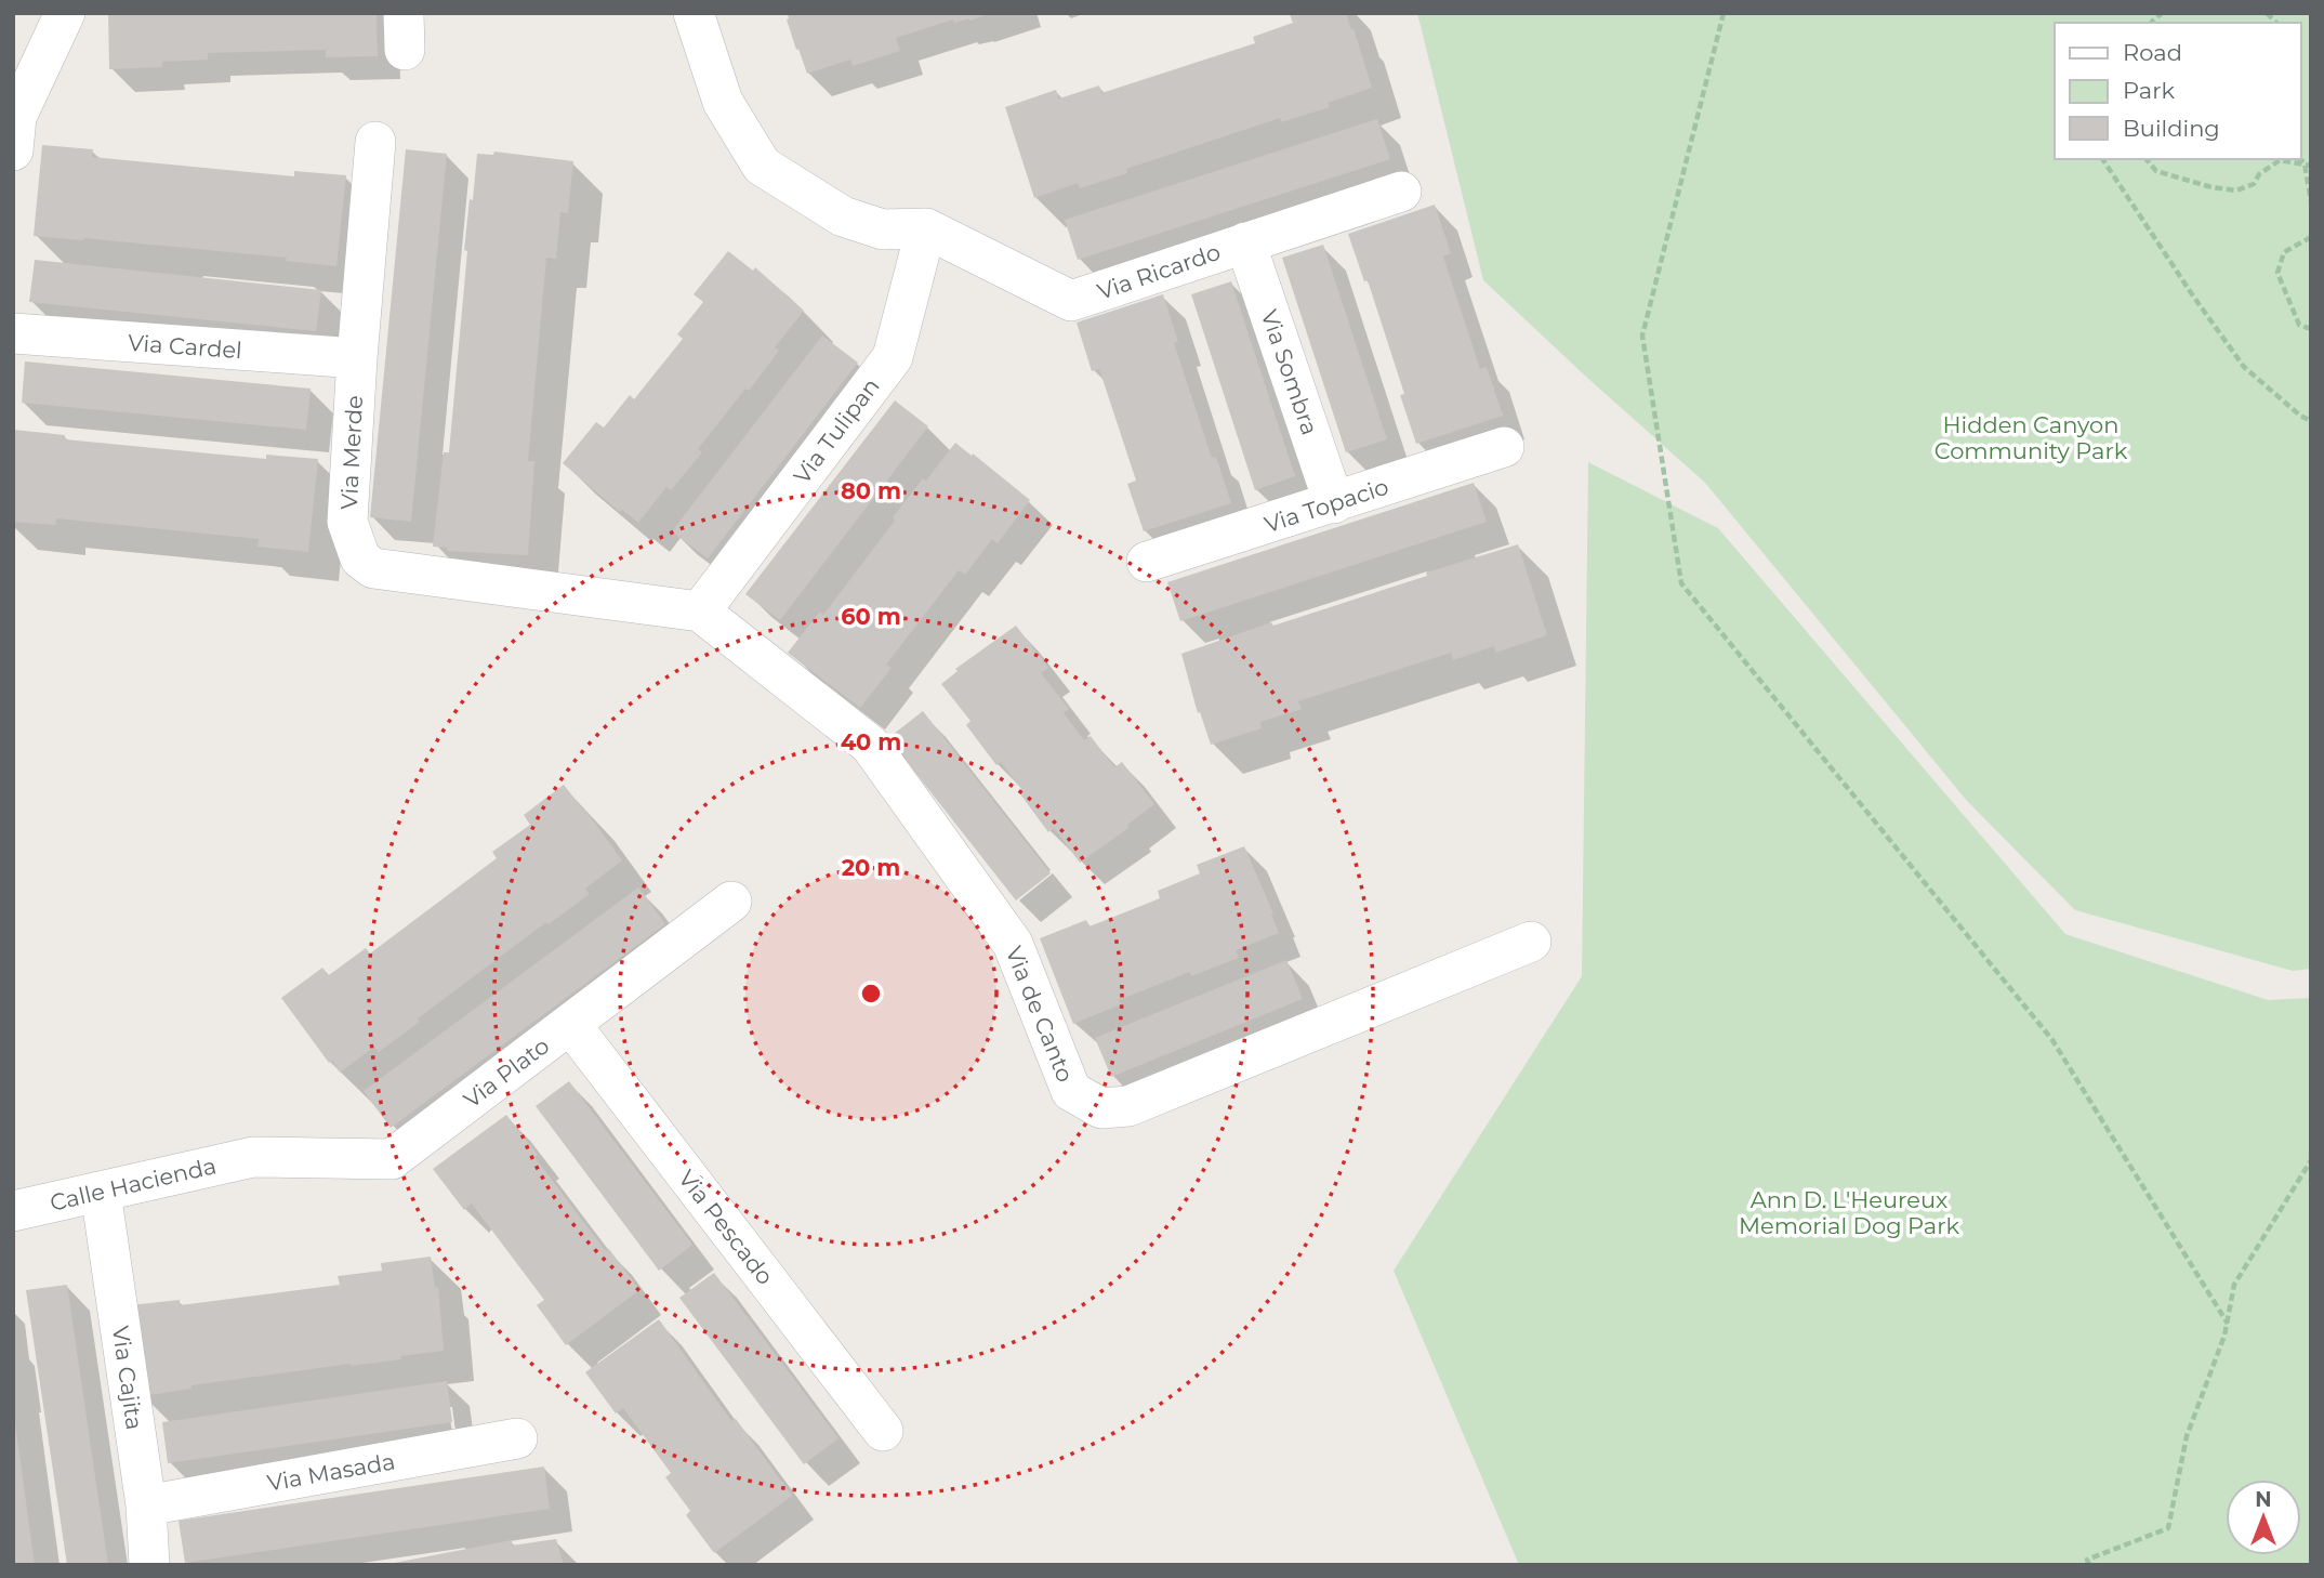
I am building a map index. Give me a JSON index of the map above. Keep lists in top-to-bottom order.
{
  "streets": {
    "street": [
      "Via Ricardo",
      "Via Cardel",
      "Via Sombra",
      "Via Tulipan",
      "Via Merde",
      "Via Topacio",
      "Via de Canto",
      "Via Plato",
      "Calle Hacienda",
      "Via Pescado",
      "Via Cajita",
      "Via Masada"
    ]
  },
  "crossings": [
    ["Via Ricardo", "Via Sombra"],
    ["Via Ricardo", "Via Tulipan"],
    ["Via Cardel", "Via Merde"],
    ["Via Sombra", "Via Topacio"],
    ["Via Tulipan", "Via Merde"],
    ["Via Tulipan", "Via de Canto"],
    ["Via Merde", "Via de Canto"],
    ["Via Plato", "Calle Hacienda"],
    ["Via Plato", "Via Pescado"],
    ["Calle Hacienda", "Via Cajita"],
    ["Via Cajita", "Via Masada"]
  ],
  "parks": ["Hidden Canyon Community Park", "Ann D. L'Heureux Memorial Dog Park"],
  "legend": ["Road", "Park", "Building"],
  "north": "top",
  "rings": [
    "80 m",
    "60 m",
    "40 m",
    "20 m"
  ]
}
